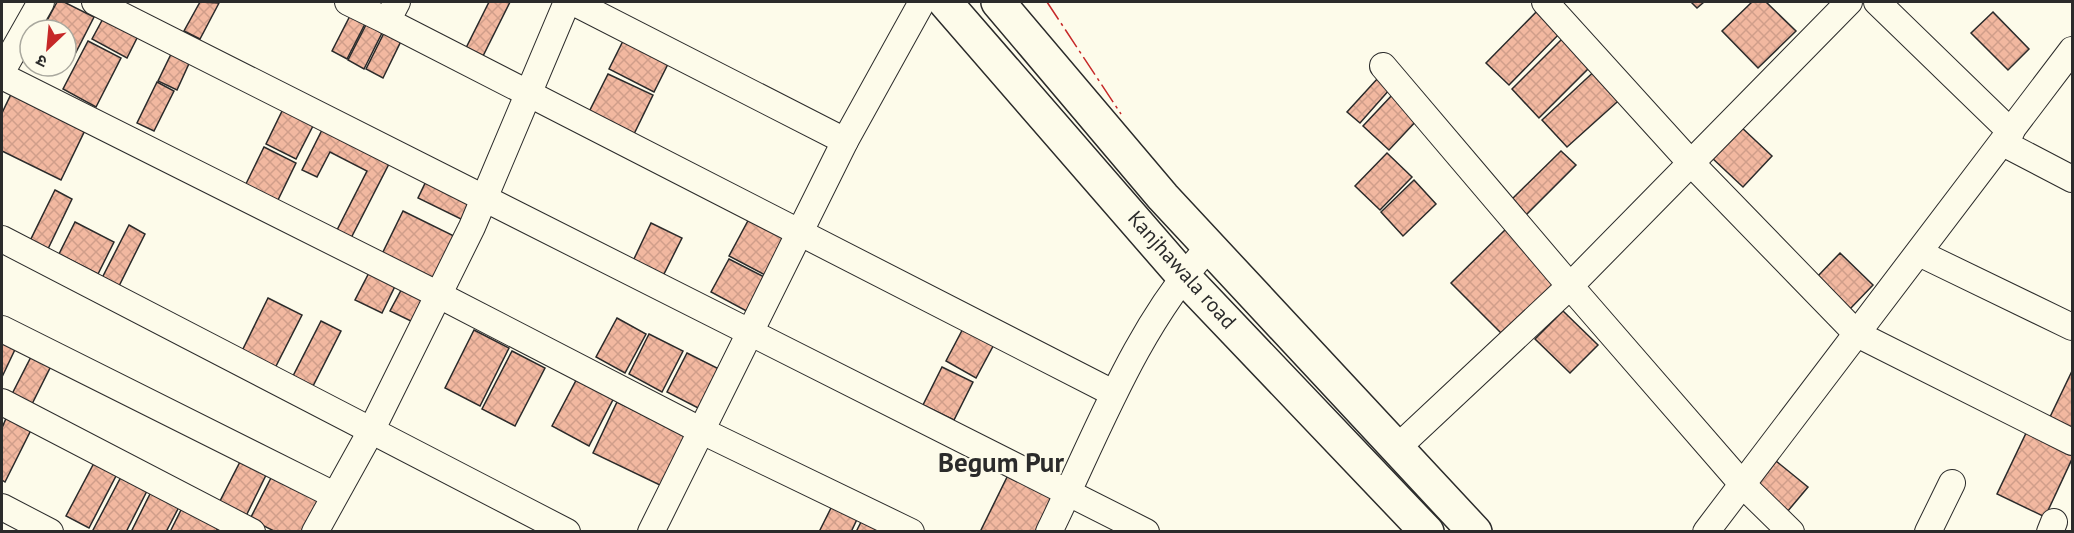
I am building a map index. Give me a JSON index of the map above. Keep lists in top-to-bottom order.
{
  "streets": {
    "main road": ["Kanjhawala road"]
  },
  "districts": ["Begum Pur"],
  "north": "bottom left"
}
